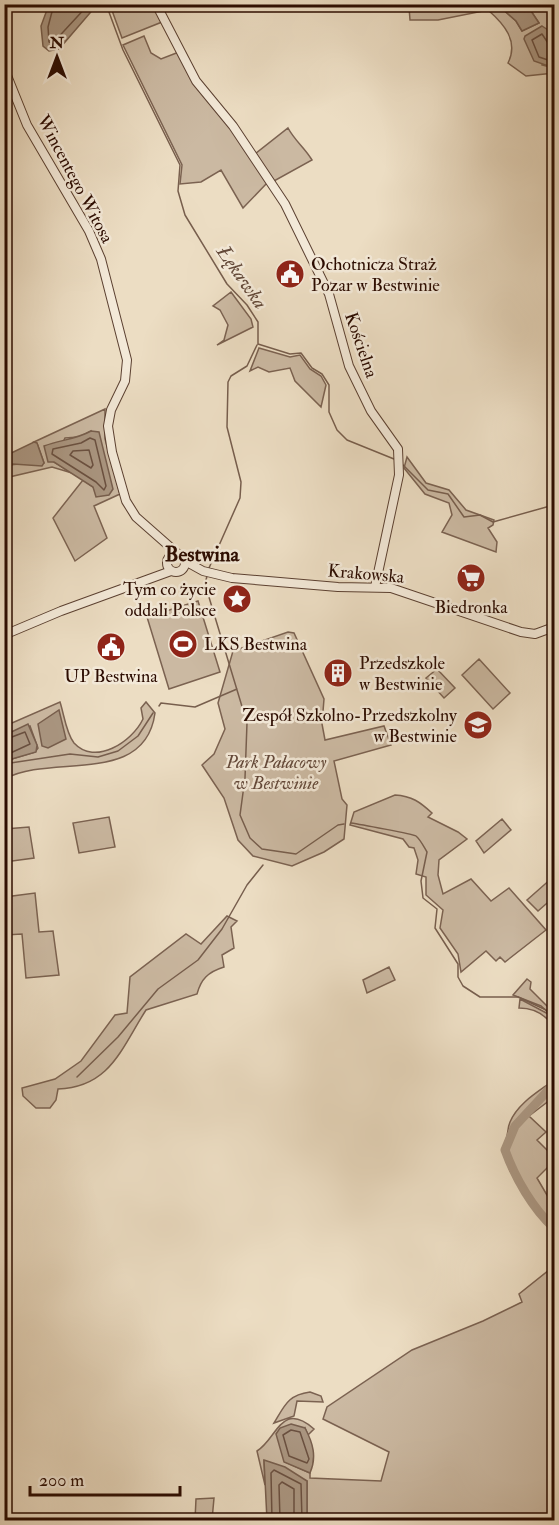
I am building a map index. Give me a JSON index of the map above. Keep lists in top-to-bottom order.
{
  "streets": {
    "street": ["Wincentego Witosa", "Kościelna", "Krakowska"]
  },
  "crossings": [
    ["Wincentego Witosa", "Krakowska"],
    ["Kościelna", "Krakowska"]
  ],
  "districts": ["Bestwina"],
  "water": ["Łękawka"],
  "parks": ["Park Pałacowy w Bestwinie"],
  "places": {
    "public building": ["Ochotnicza Straż Pozar w Bestwinie", "UP Bestwina"],
    "supermarket": ["Biedronka"],
    "place": ["Tym co życie oddali Polsce"],
    "sports": ["LKS Bestwina"],
    "building": ["Przedszkole w Bestwinie"],
    "school or university": ["Zespół Szkolno-Przedszkolny w Bestwinie"]
  },
  "scale_bar": "200 m",
  "north": "top"
}
